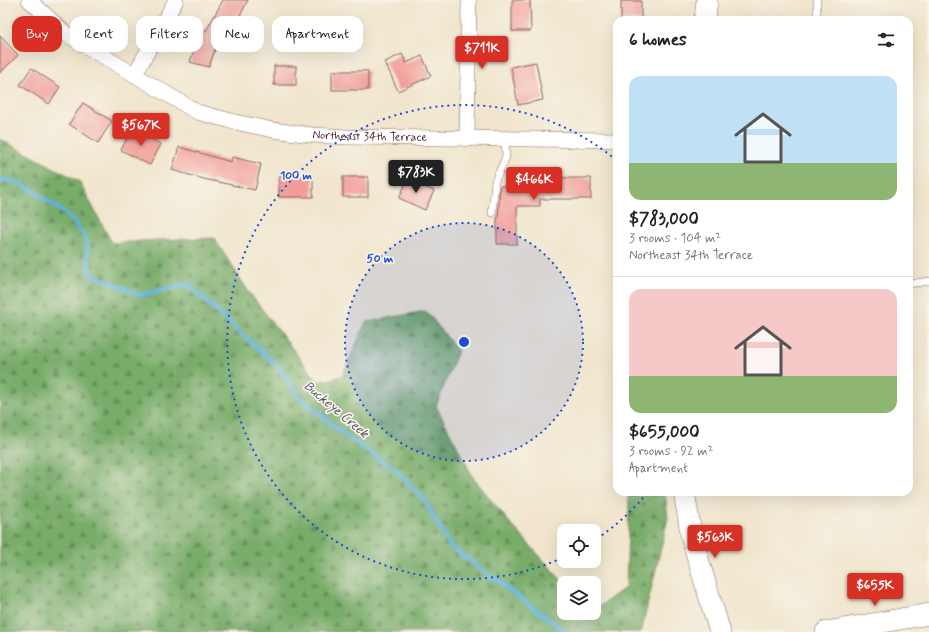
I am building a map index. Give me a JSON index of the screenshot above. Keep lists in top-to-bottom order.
{
  "streets": {
    "street": ["Northeast 34th Terrace"]
  },
  "water": ["Buckeye Creek"],
  "page": {
    "chip": [
      "Buy",
      "Rent",
      "Filters",
      "New",
      "Apartment"
    ],
    "heading": "6 homes",
    "price": [
      "$711K",
      "$567K",
      "$783K",
      "$466K",
      "$563K",
      "$655K"
    ],
    "list": [
      {
        "name": "$783,000",
        "note": "3 rooms · 104 m² · Northeast 34th Terrace"
      },
      {
        "name": "$655,000",
        "note": "3 rooms · 92 m² · Apartment"
      }
    ]
  },
  "rings": ["100 m", "50 m"]
}
